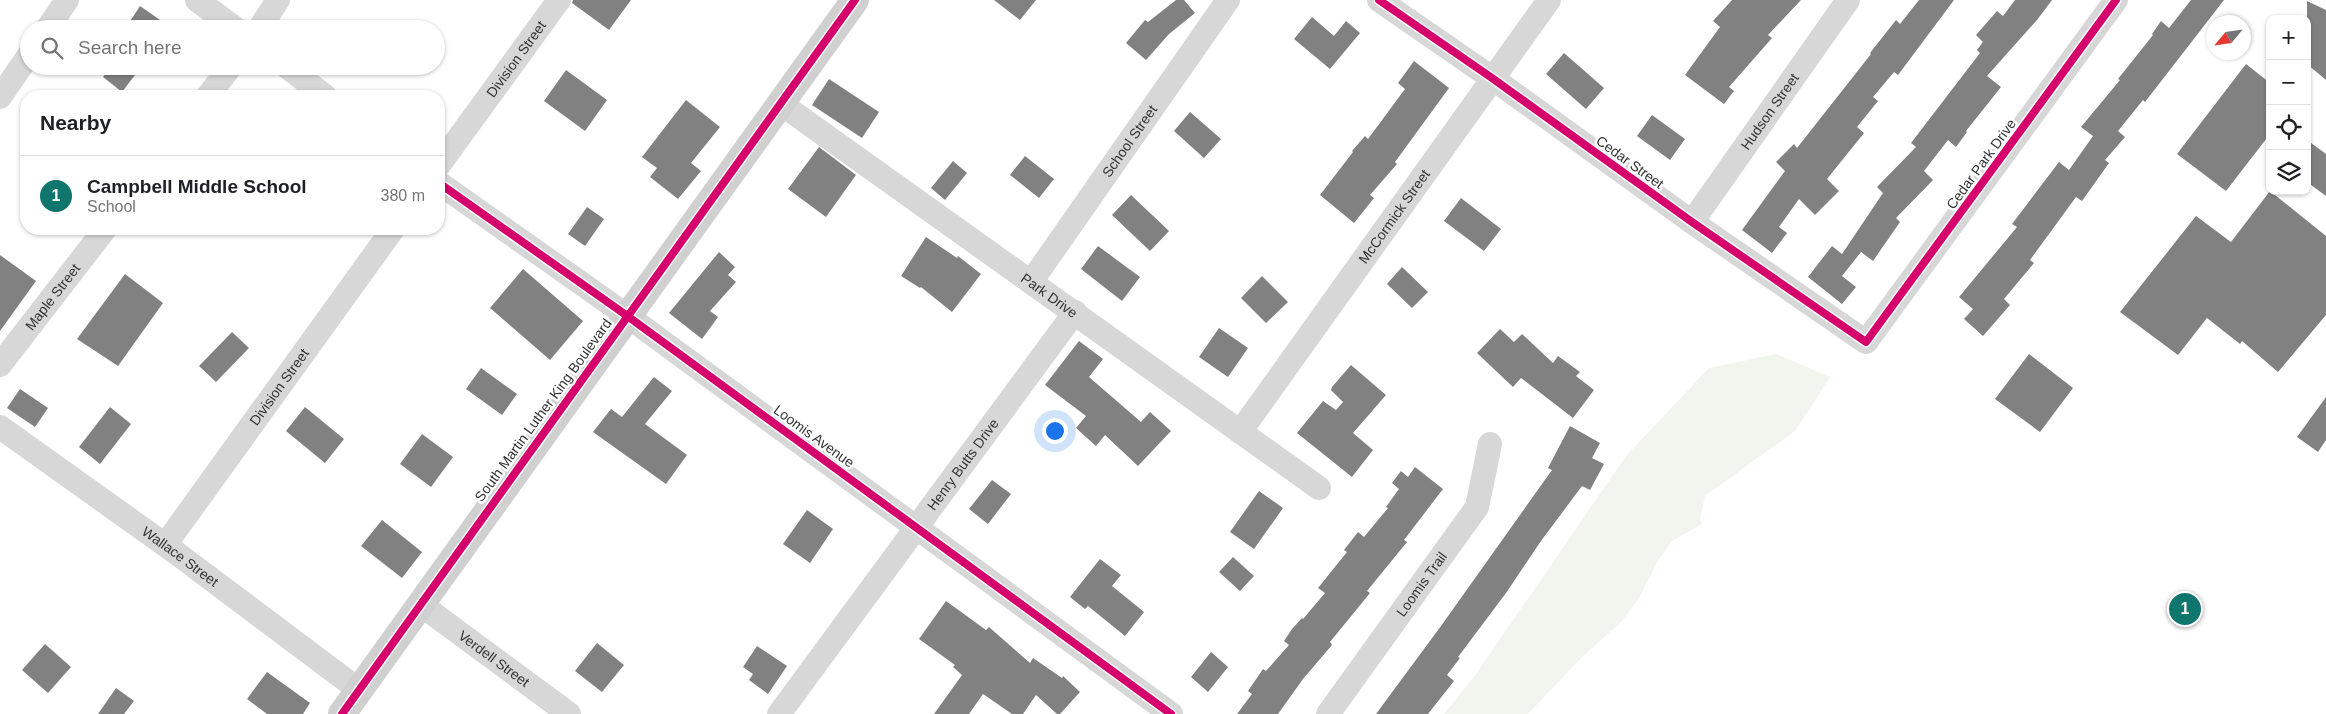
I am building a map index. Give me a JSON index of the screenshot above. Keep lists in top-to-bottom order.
{
  "streets": {
    "street": [
      "Division Street",
      "Hudson Street",
      "School Street",
      "Cedar Street",
      "Cedar Park Drive",
      "McCormick Street",
      "Park Drive",
      "Maple Street",
      "South Martin Luther King Boulevard",
      "Loomis Avenue",
      "Henry Butts Drive",
      "Wallace Street",
      "Loomis Trail",
      "Verdell Street"
    ]
  },
  "crossings": [
    ["Division Street", "Wallace Street"],
    ["Hudson Street", "Cedar Street"],
    ["School Street", "Park Drive"],
    ["Cedar Street", "Cedar Park Drive"],
    ["Cedar Street", "McCormick Street"],
    ["McCormick Street", "Park Drive"],
    ["Park Drive", "South Martin Luther King Boulevard"],
    ["Park Drive", "Henry Butts Drive"],
    ["South Martin Luther King Boulevard", "Loomis Avenue"],
    ["South Martin Luther King Boulevard", "Wallace Street"],
    ["South Martin Luther King Boulevard", "Verdell Street"],
    ["Loomis Avenue", "Henry Butts Drive"]
  ],
  "north": "bottom left",
  "page": {
    "map_buttons": ["+", "−"],
    "search": "Search here",
    "heading": "Nearby",
    "list": [
      {
        "mark": "1",
        "name": "Campbell Middle School",
        "note": "School",
        "value": "380 m"
      }
    ],
    "pins": "1"
  }
}
